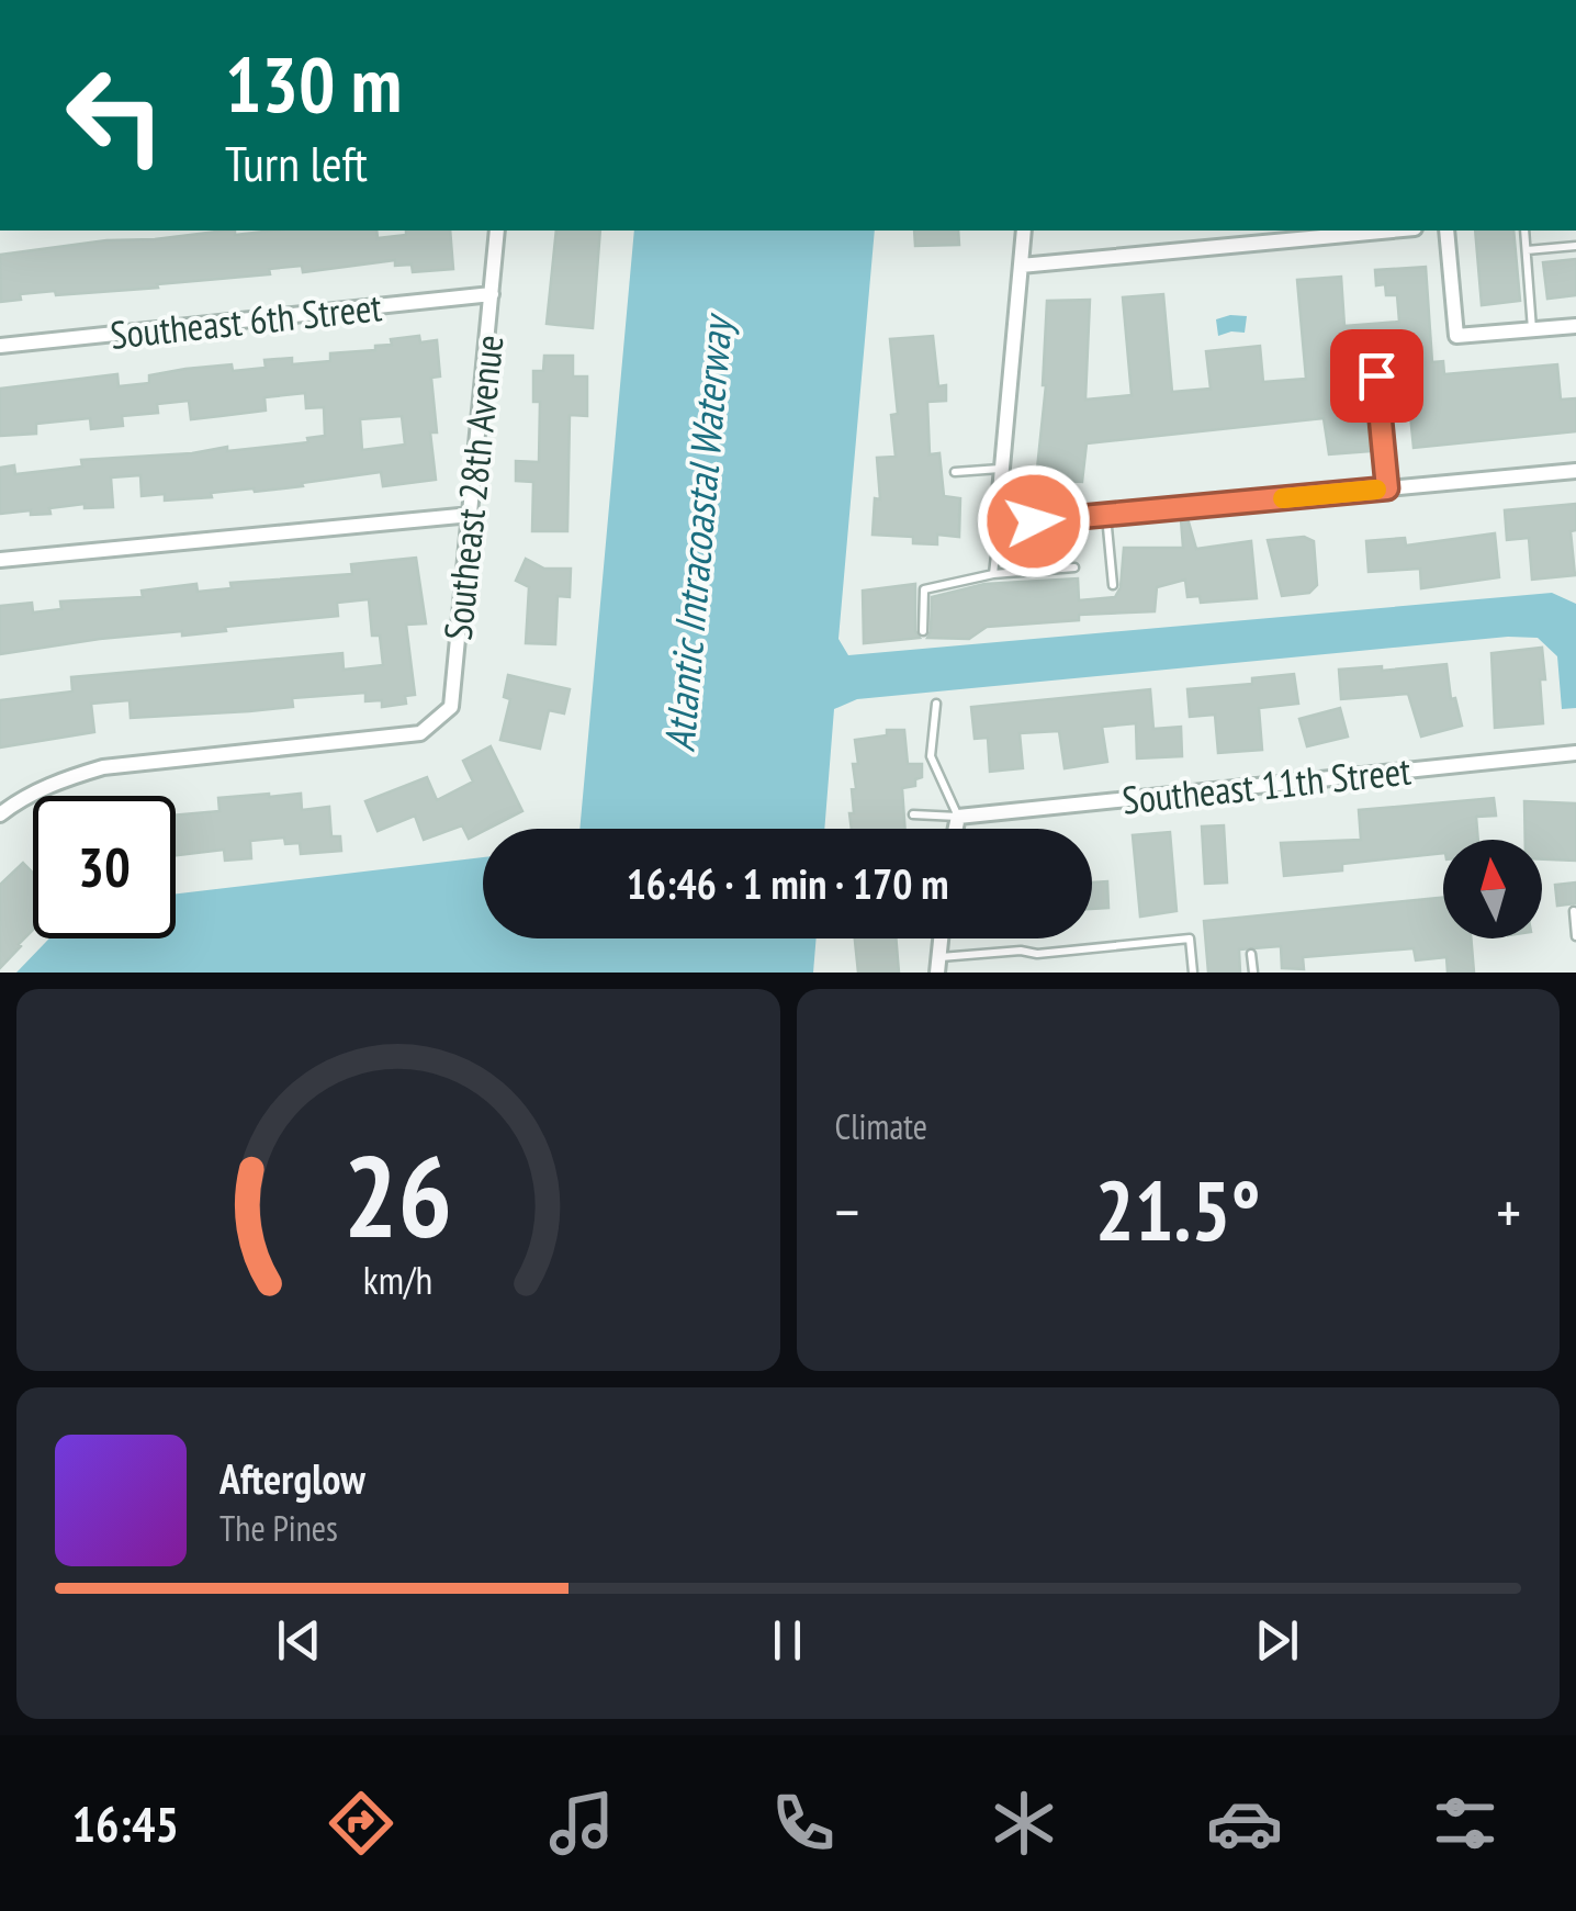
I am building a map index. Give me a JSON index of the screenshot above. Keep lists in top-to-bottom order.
{
  "streets": {
    "street": ["Southeast 6th Street", "Southeast 28th Avenue", "Southeast 11th Street"]
  },
  "crossings": [
    ["Southeast 6th Street", "Southeast 28th Avenue"]
  ],
  "water": ["Atlantic Intracoastal Waterway"],
  "north": "top",
  "page": {
    "turn": ["130 m", "Turn left"],
    "limit": "30",
    "trip": "16:46 · 1 min · 170 m",
    "tile": "Climate",
    "heat": ["−", "21.5°", "+"],
    "song": ["Afterglow", "The Pines"],
    "tabs": "16:45",
    "gauge": ["26", "km/h"]
  }
}
